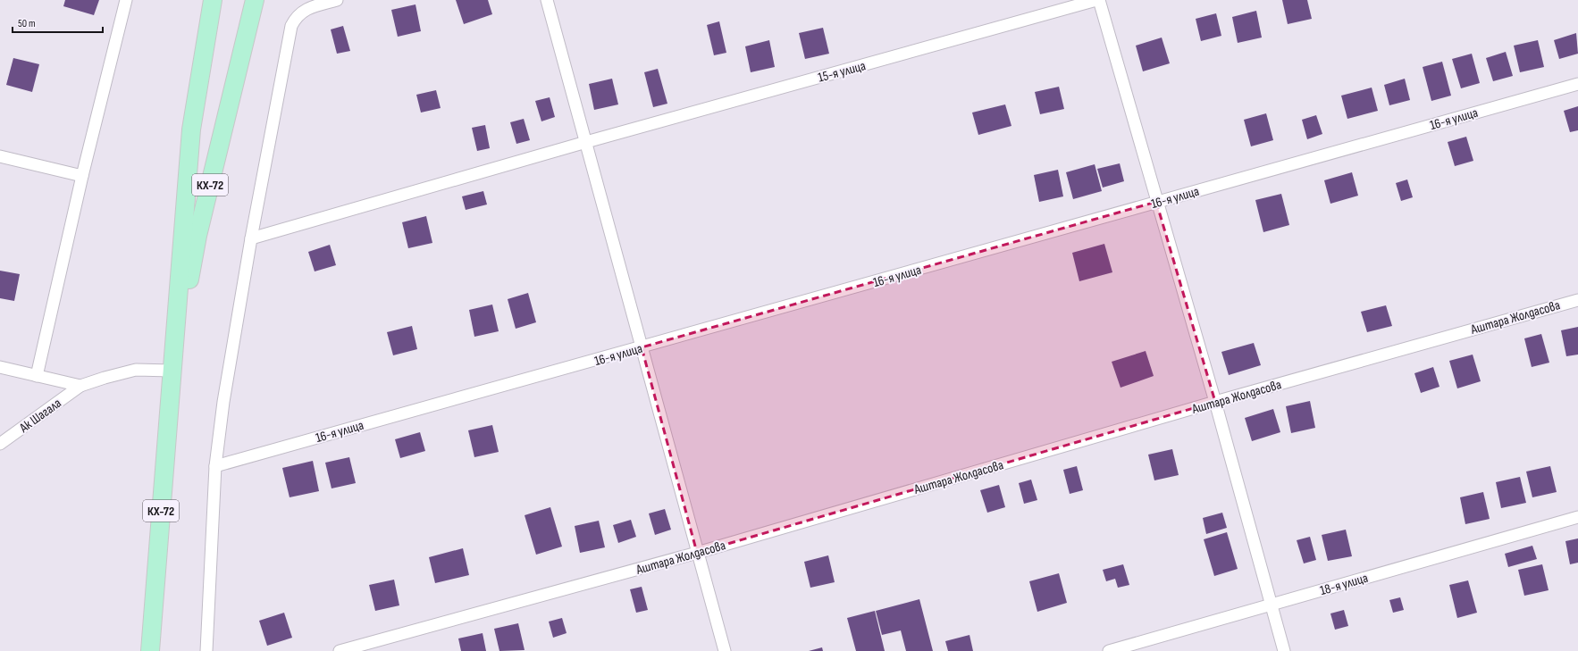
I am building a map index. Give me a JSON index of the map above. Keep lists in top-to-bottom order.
{
  "streets": {
    "main road": ["КХ-72"],
    "street": [
      "15-я улица",
      "16-я улица",
      "Аштара Жолдасова",
      "Ак Шагала",
      "18-я улица"
    ]
  },
  "scale_bar": "50 m"
}
